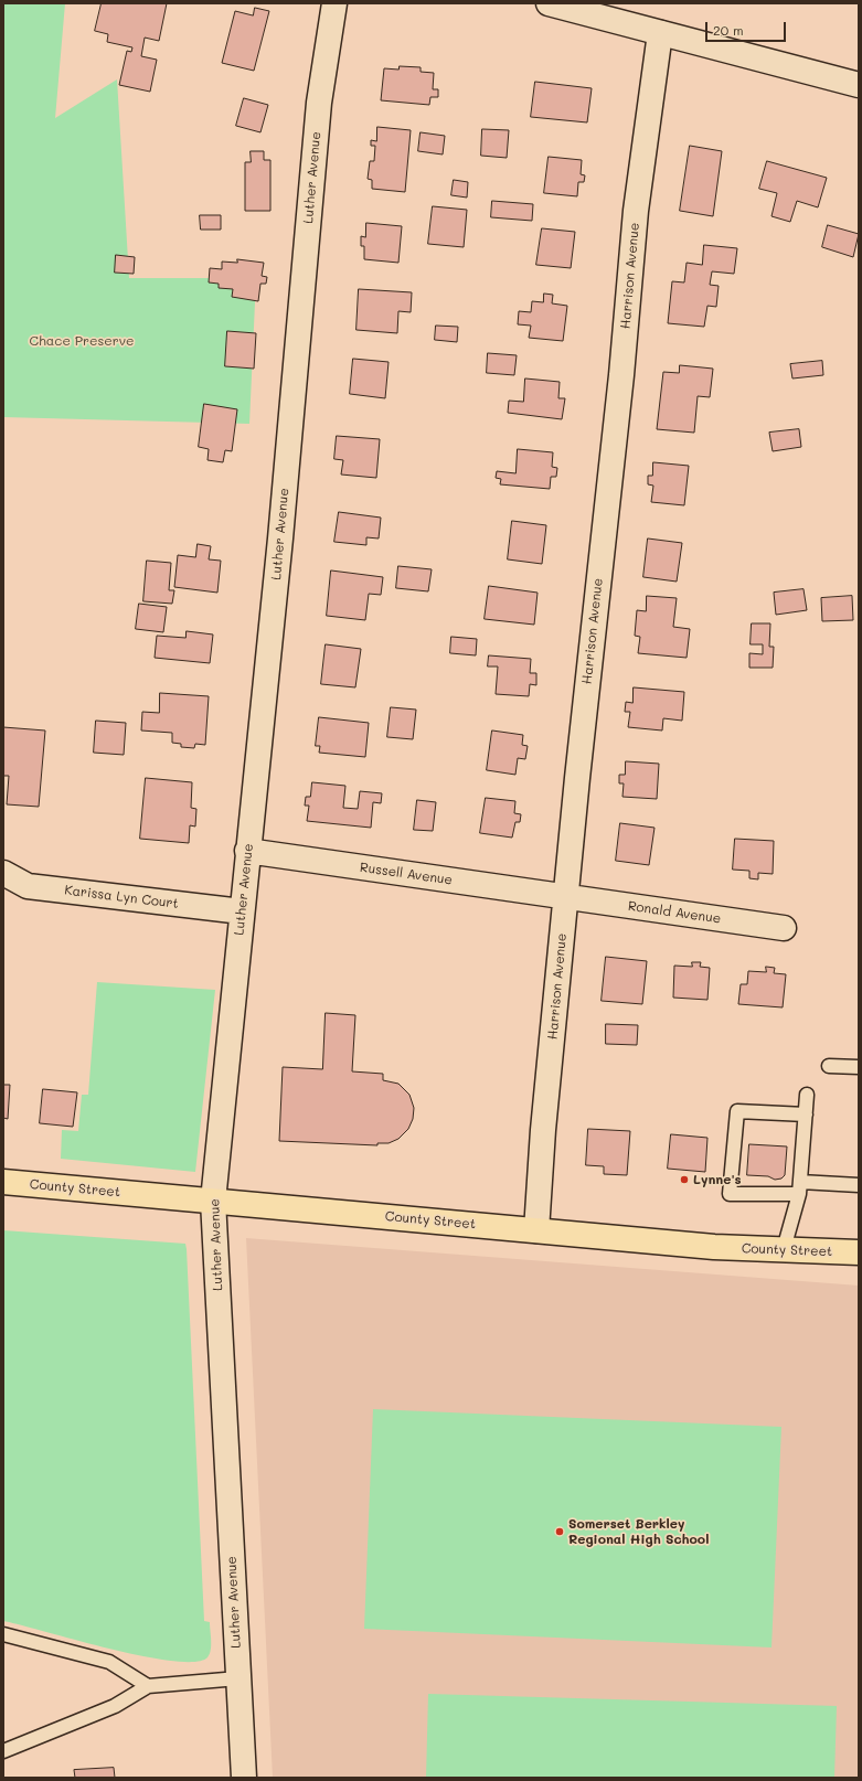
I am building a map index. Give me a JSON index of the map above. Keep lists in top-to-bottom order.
{
  "streets": {
    "main road": ["County Street"],
    "street": [
      "Luther Avenue",
      "Harrison Avenue",
      "Russell Avenue",
      "Karissa Lyn Court",
      "Ronald Avenue"
    ]
  },
  "crossings": [
    ["Luther Avenue", "Russell Avenue"],
    ["Luther Avenue", "Karissa Lyn Court"],
    ["Luther Avenue", "County Street"],
    ["Harrison Avenue", "Russell Avenue"],
    ["Harrison Avenue", "Ronald Avenue"],
    ["Harrison Avenue", "County Street"],
    ["Russell Avenue", "Ronald Avenue"]
  ],
  "parks": ["Chace Preserve"],
  "places": ["Lynne's", "Somerset Berkley Regional High School"],
  "scale_bar": "20 m"
}
